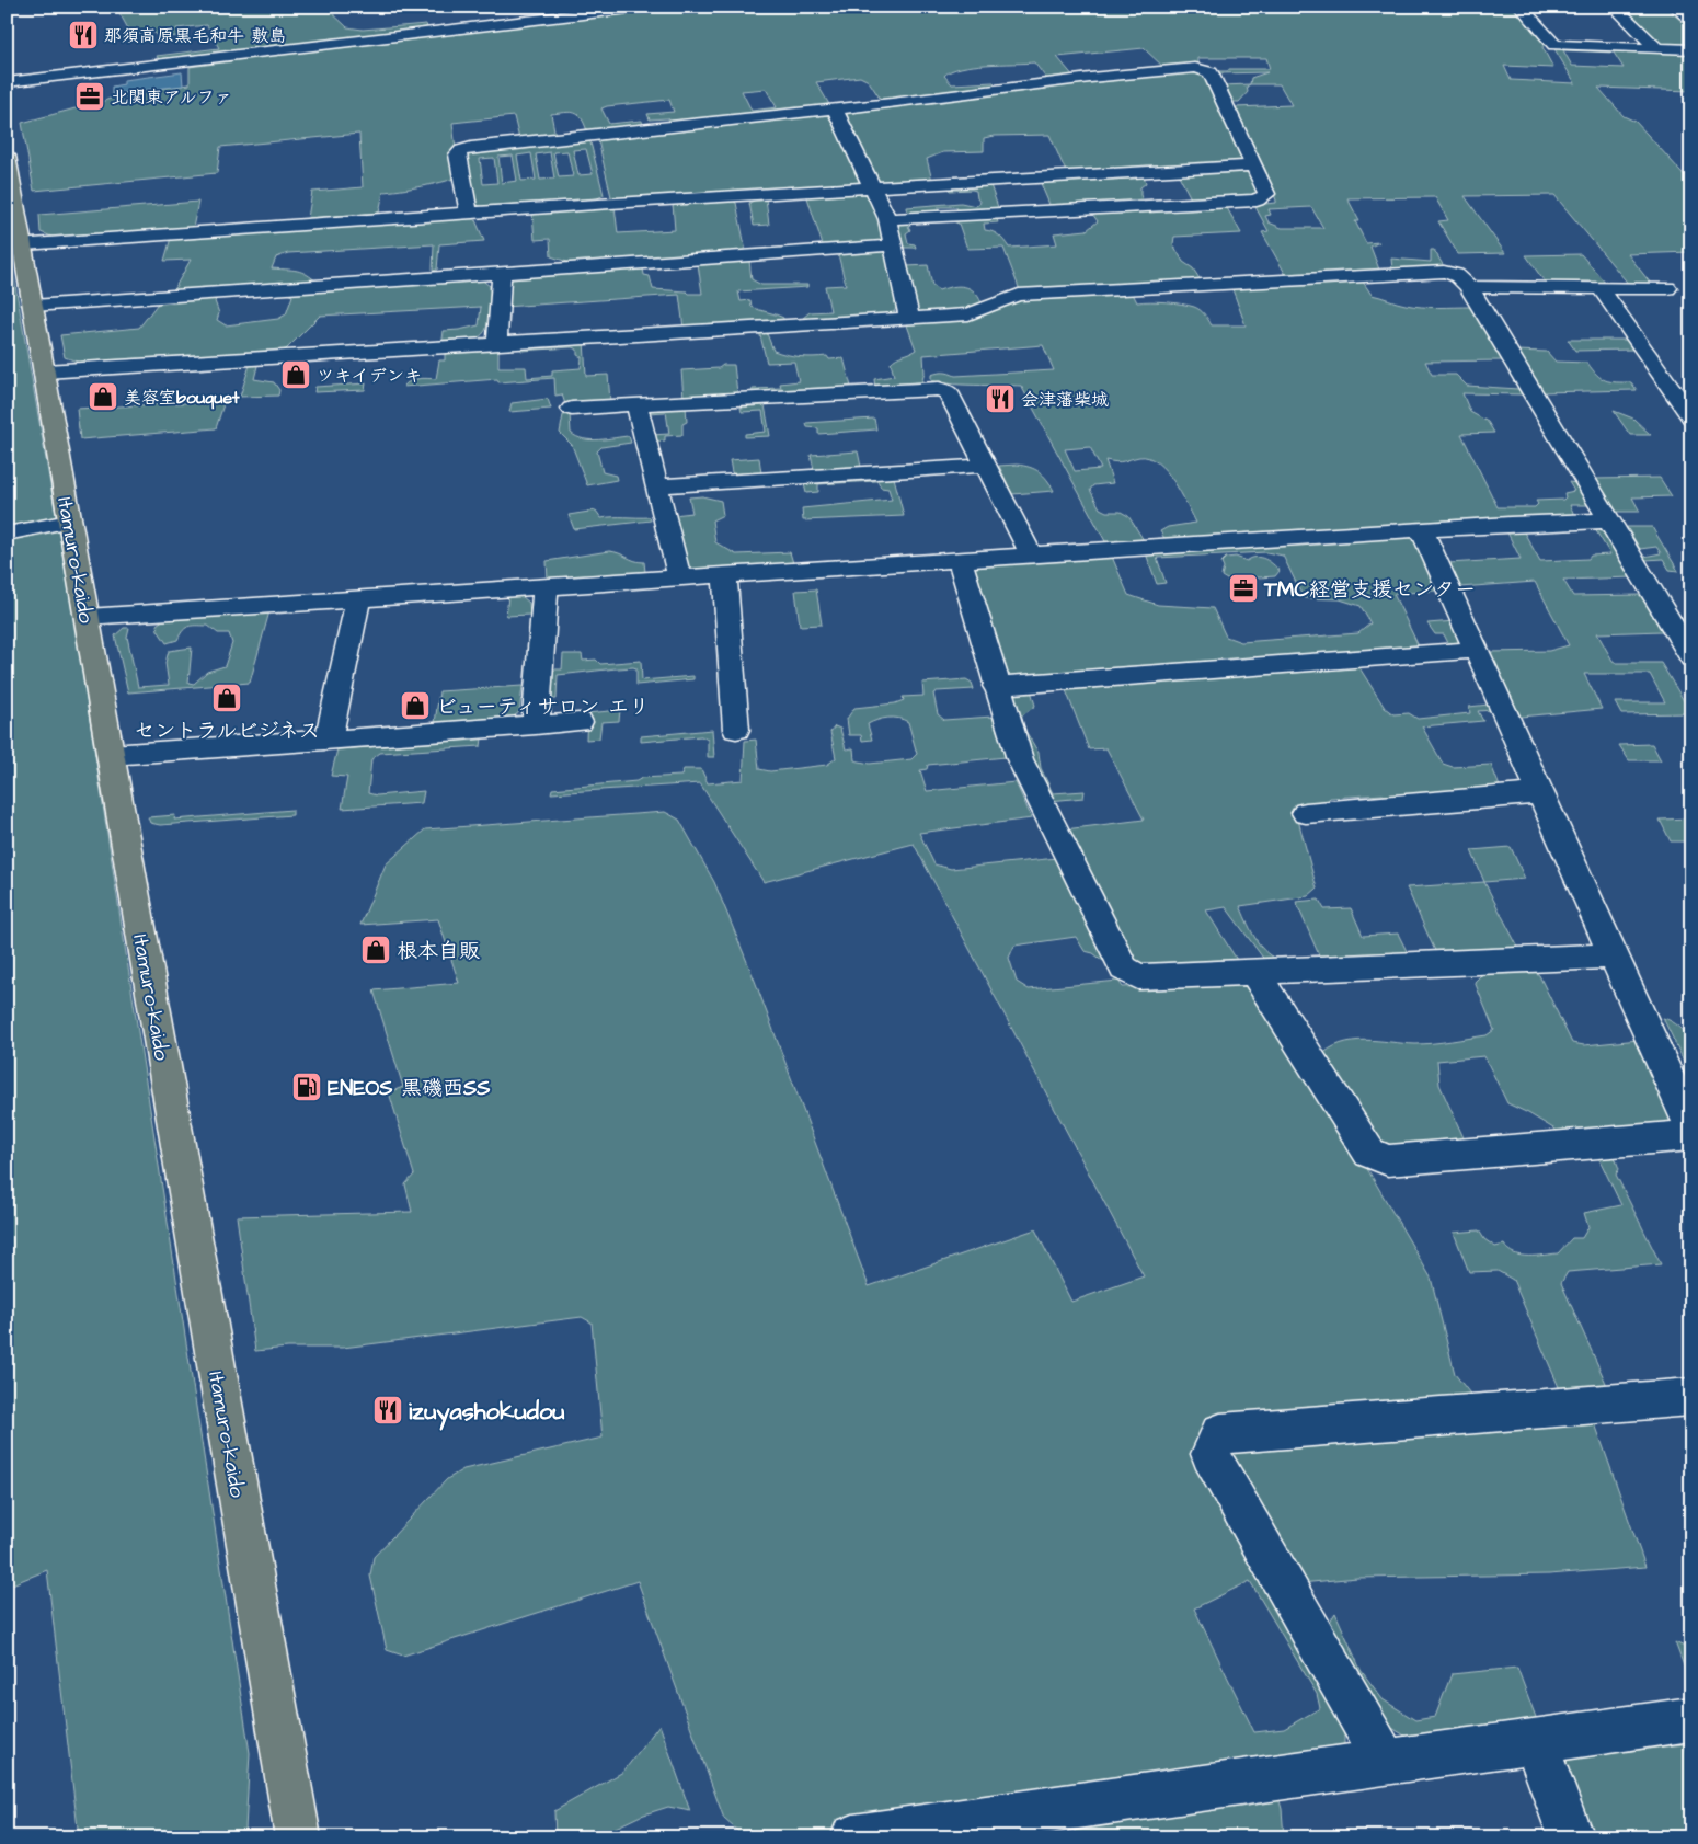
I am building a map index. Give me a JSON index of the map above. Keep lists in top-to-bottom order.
{
  "streets": {
    "main road": ["Itamuro-kaido"]
  },
  "places": {
    "restaurant": ["那須高原黒毛和牛 敷島", "会津藩柴城", "izuyashokudou"],
    "office": ["北関東アルファ", "TMC経営支援センター"],
    "shop": [
      "ツキイデンキ",
      "美容室bouquet",
      "セントラルビジネス",
      "ビューティサロン エリ",
      "根本自販"
    ],
    "fuel station": ["ENEOS 黒磯西SS"]
  }
}
